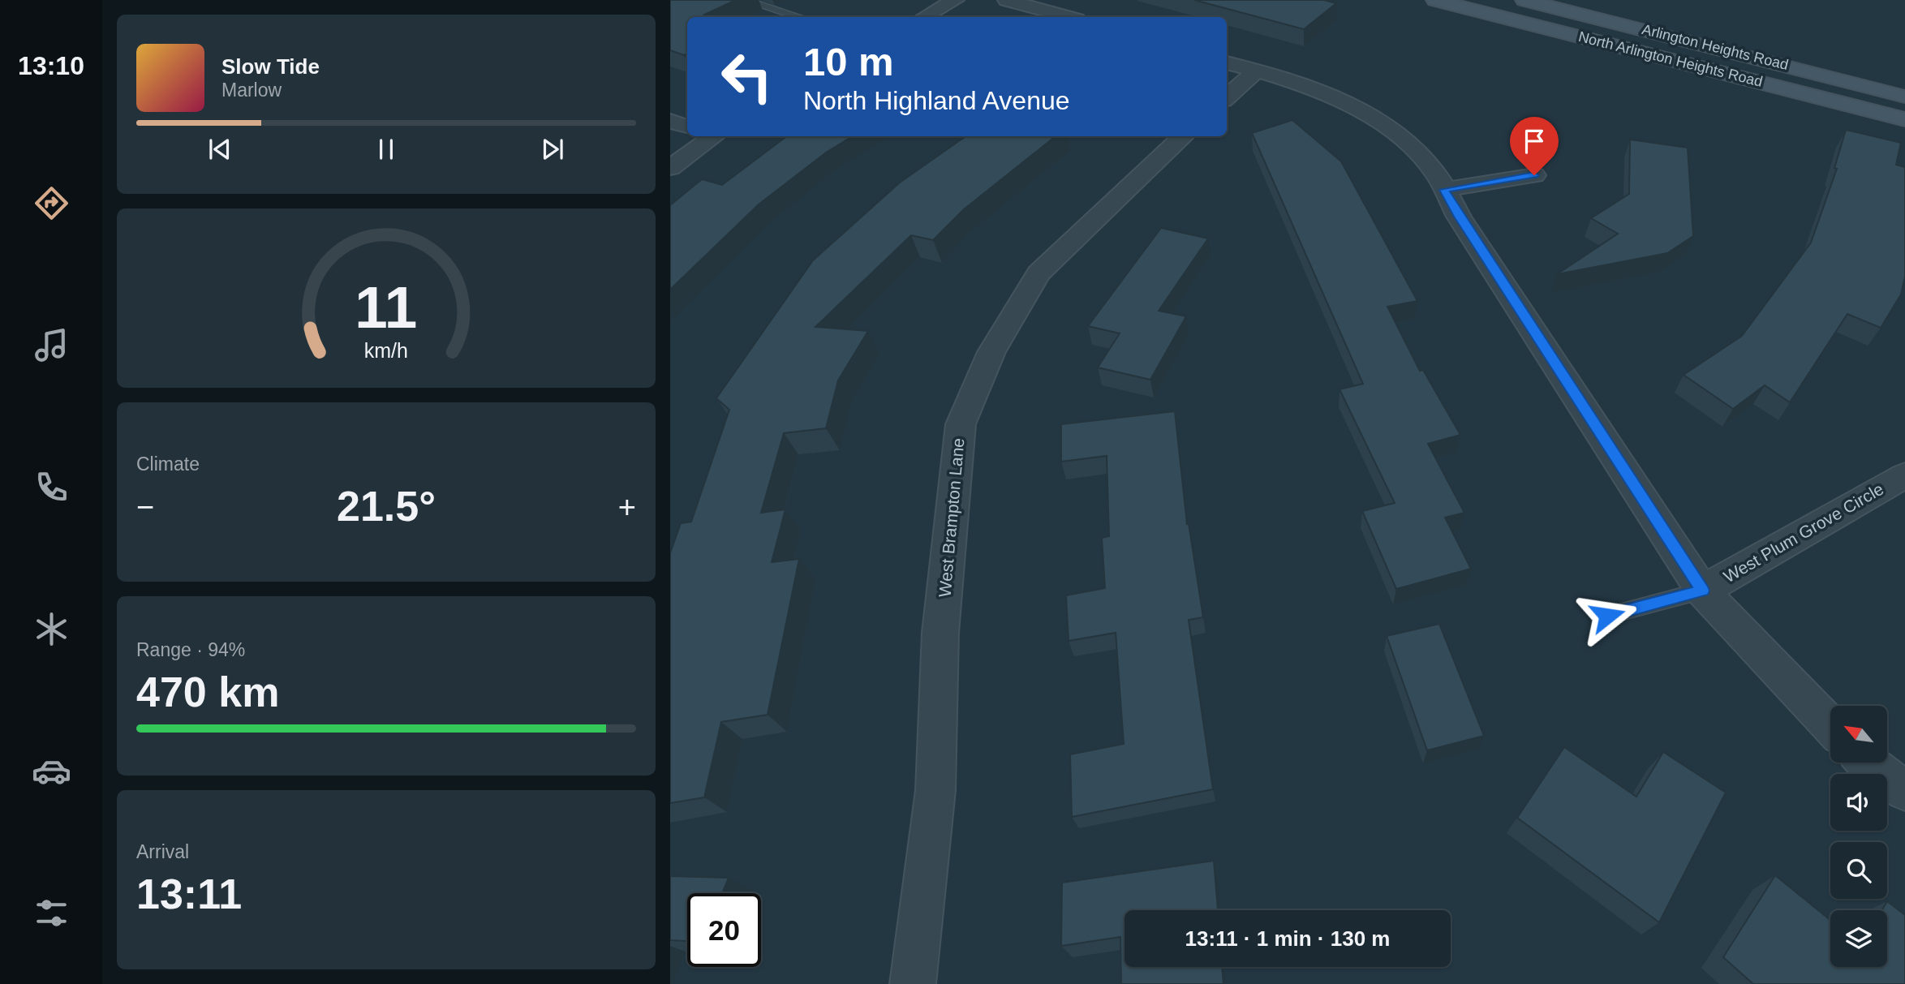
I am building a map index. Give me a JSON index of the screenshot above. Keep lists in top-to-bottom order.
{
  "streets": {
    "main road": ["Arlington Heights Road", "North Arlington Heights Road"],
    "street": ["West Brampton Lane", "West Plum Grove Circle"]
  },
  "north": "top left",
  "page": {
    "tabs": "13:10",
    "turn": ["10 m", "North Highland Avenue"],
    "song": ["Slow Tide", "Marlow"],
    "tile": [
      "Climate",
      ["Range · 94%", "470 km"],
      ["Arrival", "13:11"]
    ],
    "heat": ["−", "21.5°", "+"],
    "limit": "20",
    "trip": "13:11 · 1 min · 130 m",
    "gauge": ["11", "km/h"]
  }
}
